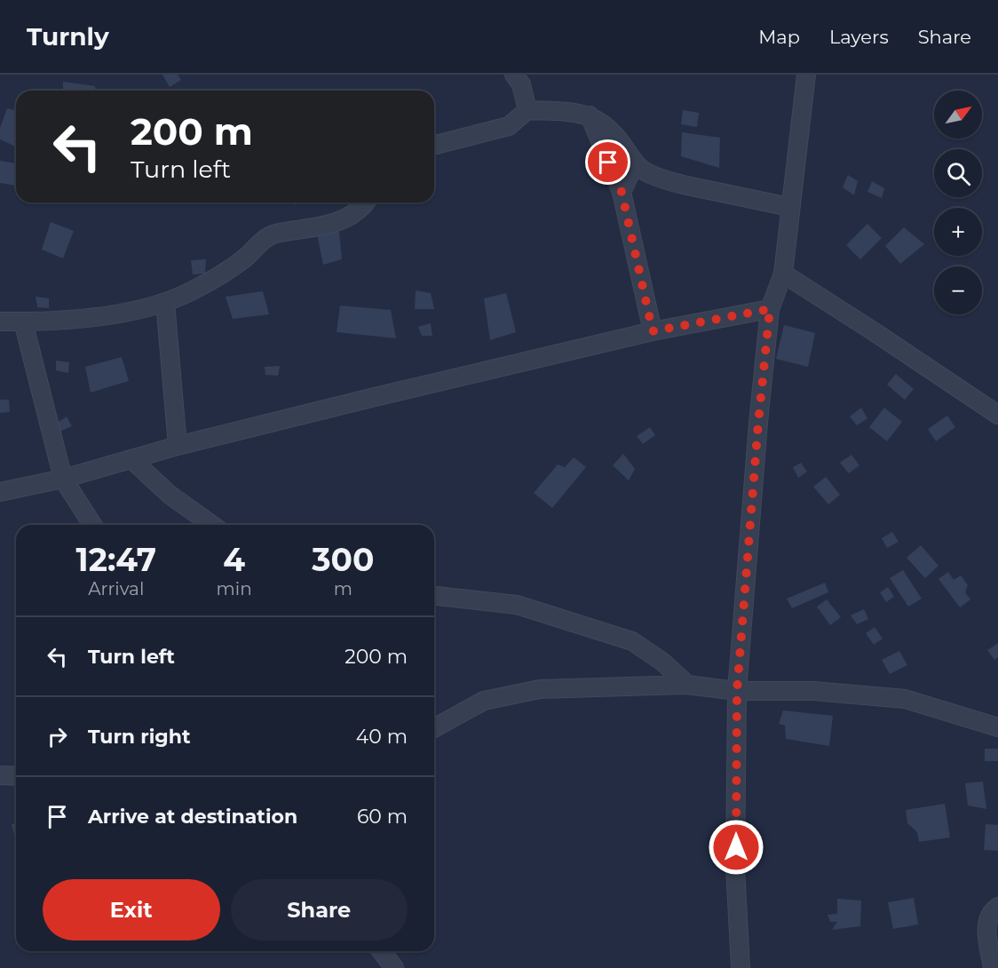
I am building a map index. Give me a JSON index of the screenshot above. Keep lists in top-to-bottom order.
{
  "north": "top right",
  "page": {
    "header": "Turnly",
    "nav": ["Map", "Layers", "Share"],
    "map_buttons": ["+", "−"],
    "turn": ["200 m", "Turn left"],
    "eta": [
      "12:47",
      "Arrival",
      "4",
      "min",
      "300",
      "m"
    ],
    "list": [
      {
        "name": "Turn left",
        "value": "200 m"
      },
      {
        "name": "Turn right",
        "value": "40 m"
      },
      {
        "name": "Arrive at destination",
        "value": "60 m"
      }
    ],
    "buttons": ["Exit", "Share"]
  }
}
